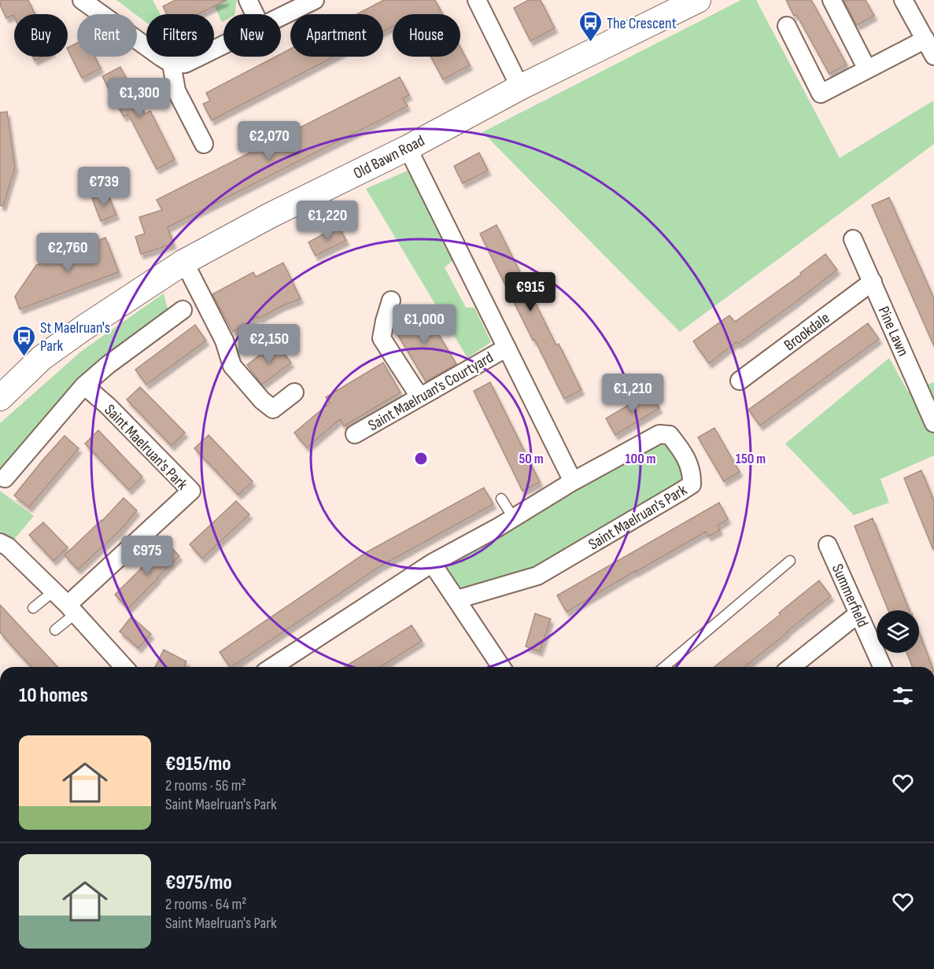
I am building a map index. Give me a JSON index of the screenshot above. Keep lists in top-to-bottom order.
{
  "streets": {
    "main road": ["Old Bawn Road"],
    "street": [
      "Brookdale",
      "Pine Lawn",
      "Saint Maelruan's Courtyard",
      "Saint Maelruan's Park",
      "Summerfield"
    ]
  },
  "crossings": [
    ["Brookdale", "Pine Lawn"]
  ],
  "places": {
    "bus stop": ["The Crescent", "St Maelruan's Park"]
  },
  "page": {
    "chip": [
      "Buy",
      "Rent",
      "Filters",
      "New",
      "Apartment",
      "House"
    ],
    "price": [
      "€1,300",
      "€2,070",
      "€739",
      "€1,220",
      "€2,760",
      "€915",
      "€1,000",
      "€2,150",
      "€1,210",
      "€975"
    ],
    "heading": "10 homes",
    "list": [
      {
        "name": "€915/mo",
        "note": "2 rooms · 56 m² · Saint Maelruan's Park"
      },
      {
        "name": "€975/mo",
        "note": "2 rooms · 64 m² · Saint Maelruan's Park"
      }
    ]
  },
  "rings": ["50 m", "100 m", "150 m"]
}
